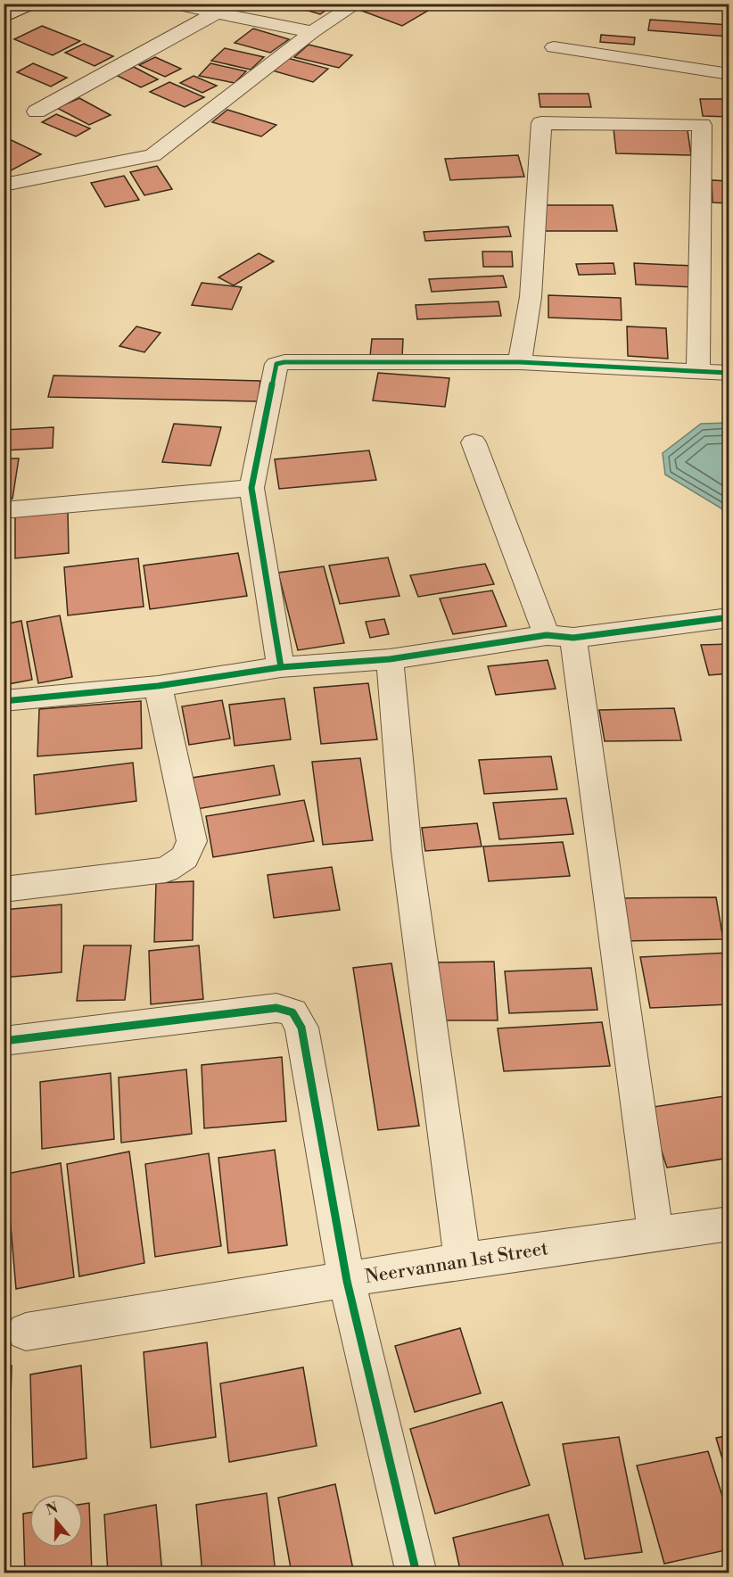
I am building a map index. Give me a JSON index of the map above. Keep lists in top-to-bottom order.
{
  "streets": {
    "street": ["Neervannan 1st Street"]
  },
  "north": "top"
}
